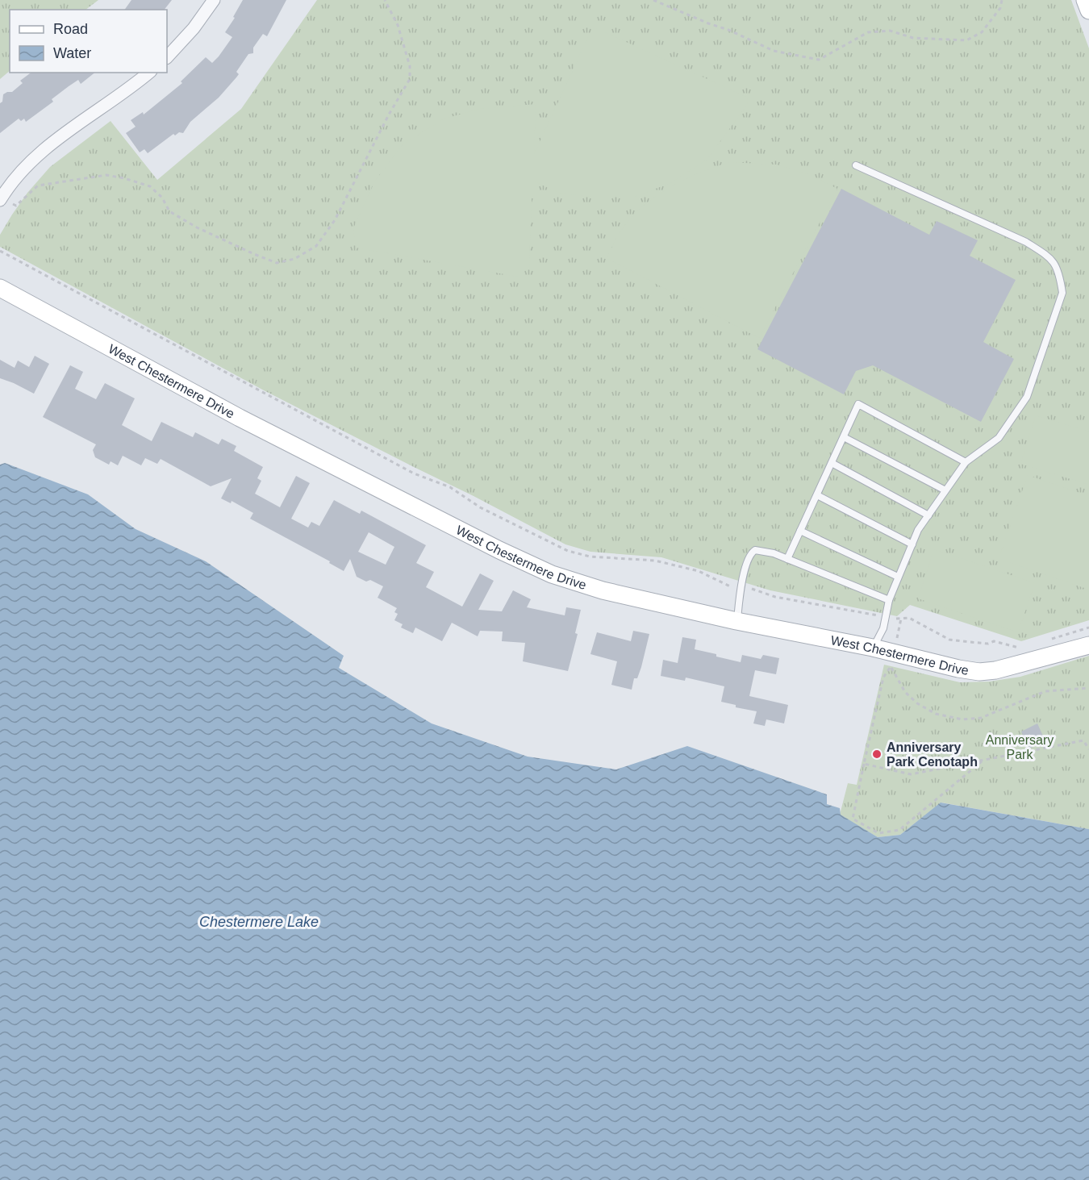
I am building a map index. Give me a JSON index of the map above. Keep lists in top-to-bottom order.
{
  "streets": {
    "street": ["West Chestermere Drive"]
  },
  "water": ["Chestermere Lake"],
  "parks": ["Anniversary Park"],
  "places": ["Anniversary Park Cenotaph"],
  "legend": ["Road", "Water"]
}
